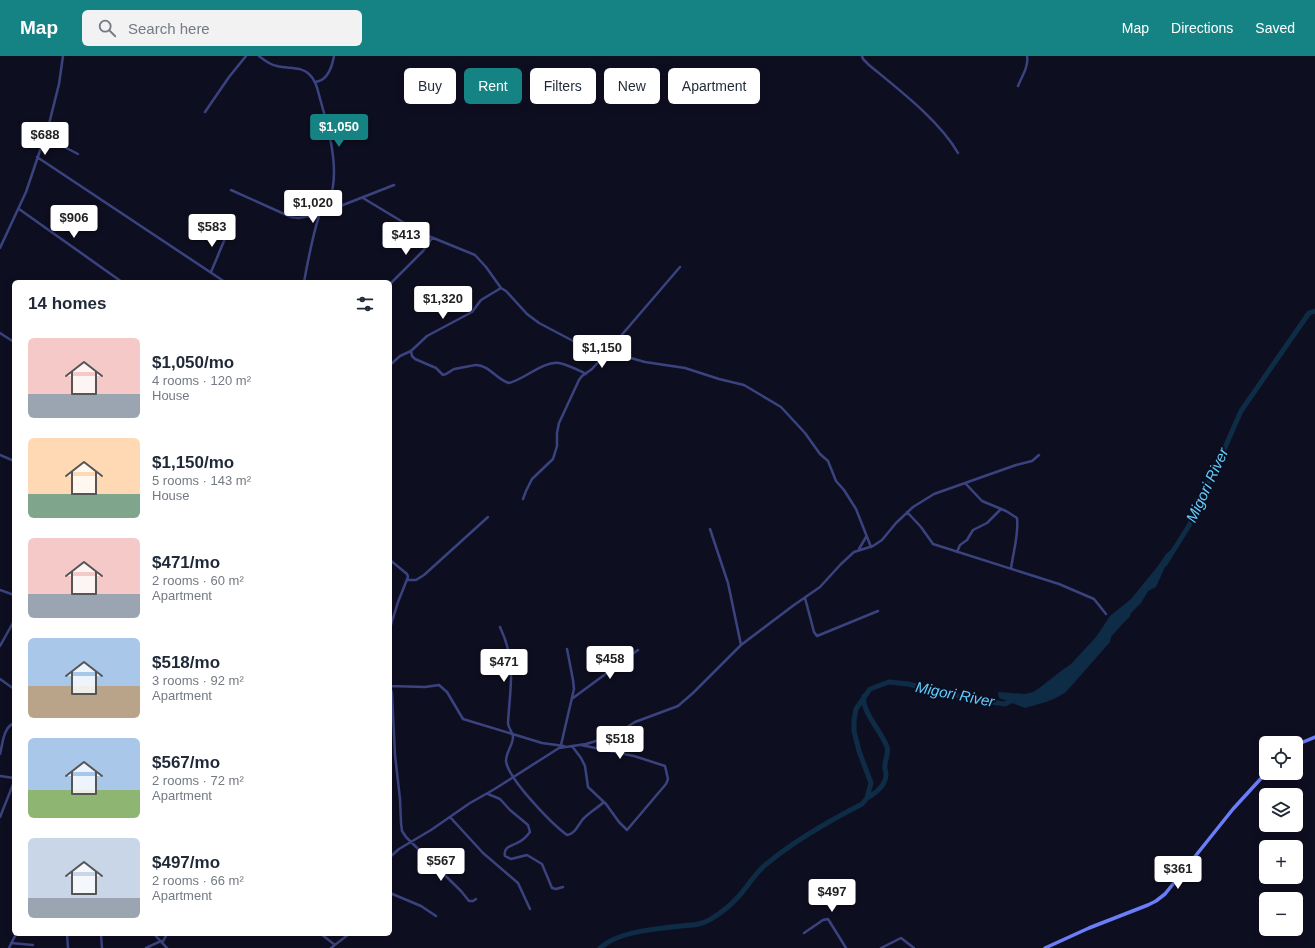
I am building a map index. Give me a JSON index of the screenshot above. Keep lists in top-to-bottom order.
{
  "water": ["Migori River"],
  "page": {
    "header": "Map",
    "search": "Search here",
    "nav": ["Map", "Directions", "Saved"],
    "chip": [
      "Buy",
      "Rent",
      "Filters",
      "New",
      "Apartment"
    ],
    "price": [
      "$1,050",
      "$688",
      "$1,020",
      "$906",
      "$583",
      "$413",
      "$1,320",
      "$1,150",
      "$458",
      "$471",
      "$518",
      "$567",
      "$361",
      "$497"
    ],
    "heading": "14 homes",
    "list": [
      {
        "name": "$1,050/mo",
        "note": "4 rooms · 120 m² · House"
      },
      {
        "name": "$1,150/mo",
        "note": "5 rooms · 143 m² · House"
      },
      {
        "name": "$471/mo",
        "note": "2 rooms · 60 m² · Apartment"
      },
      {
        "name": "$518/mo",
        "note": "3 rooms · 92 m² · Apartment"
      },
      {
        "name": "$567/mo",
        "note": "2 rooms · 72 m² · Apartment"
      },
      {
        "name": "$497/mo",
        "note": "2 rooms · 66 m² · Apartment"
      }
    ],
    "map_buttons": ["+", "−"]
  }
}
